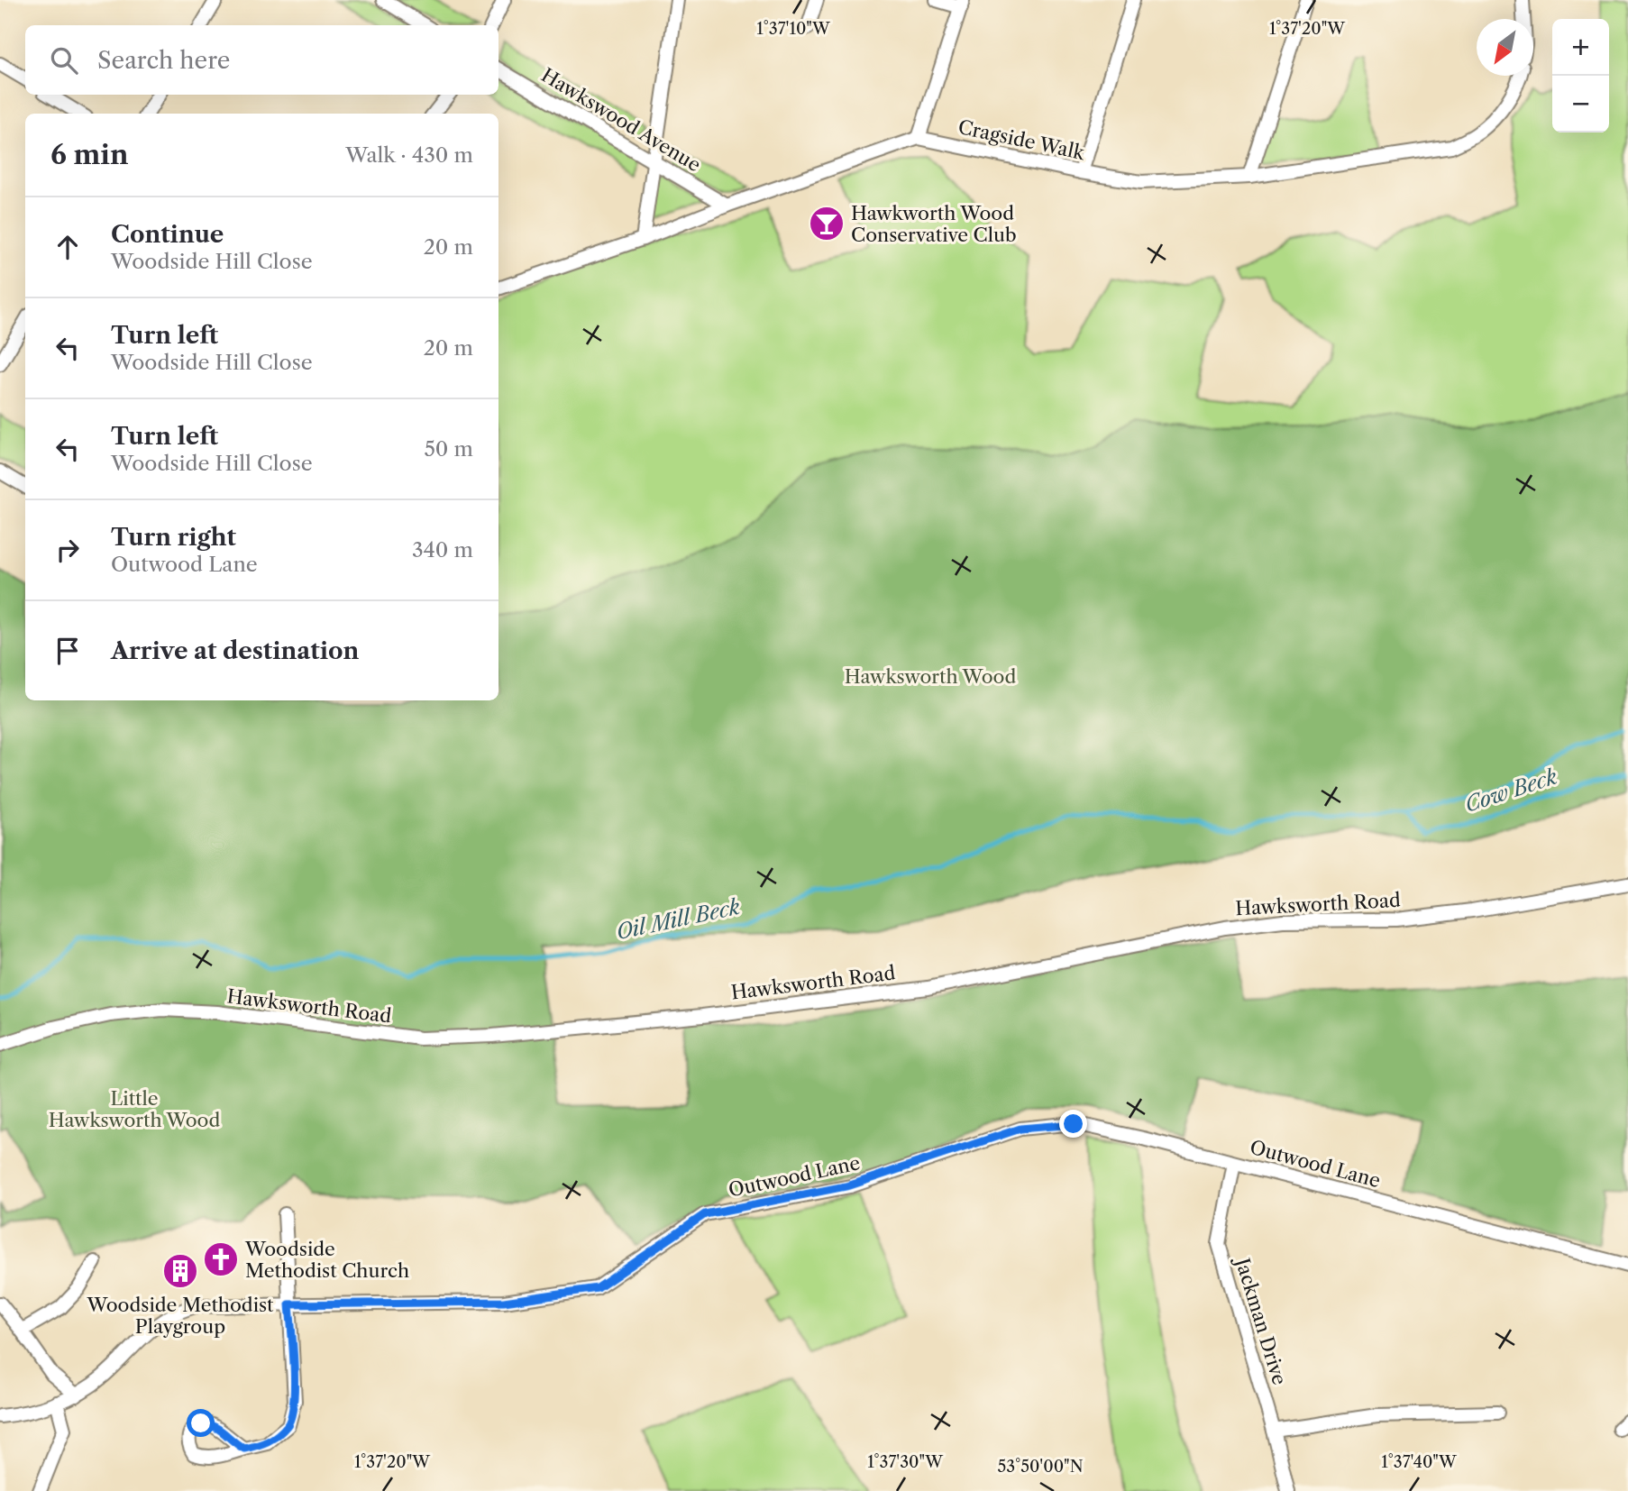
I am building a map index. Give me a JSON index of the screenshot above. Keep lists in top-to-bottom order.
{
  "streets": {
    "street": [
      "Hawkswood Avenue",
      "Cragside Walk",
      "Hawksworth Road",
      "Outwood Lane",
      "Jackman Drive"
    ]
  },
  "crossings": [
    ["Outwood Lane", "Jackman Drive"]
  ],
  "water": ["Cow Beck", "Oil Mill Beck"],
  "parks": ["Hawksworth Wood", "Little Hawksworth Wood"],
  "places": {
    "bar": ["Hawkworth Wood Conservative Club"],
    "church": ["Woodside Methodist Church"],
    "building": ["Woodside Methodist Playgroup"]
  },
  "north": "bottom left",
  "page": {
    "map_buttons": ["+", "−"],
    "search": "Search here",
    "heading": ["6 min", "Walk · 430 m"],
    "list": [
      ["Continue", "Woodside Hill Close", "20 m"],
      ["Turn left", "Woodside Hill Close", "20 m"],
      ["Turn left", "Woodside Hill Close", "50 m"],
      ["Turn right", "Outwood Lane", "340 m"],
      "Arrive at destination"
    ]
  },
  "coordinates": [
    "1°37'10\"W",
    "1°37'20\"W",
    "1°37'30\"W",
    "1°37'40\"W",
    "53°50'00\"N"
  ]
}
